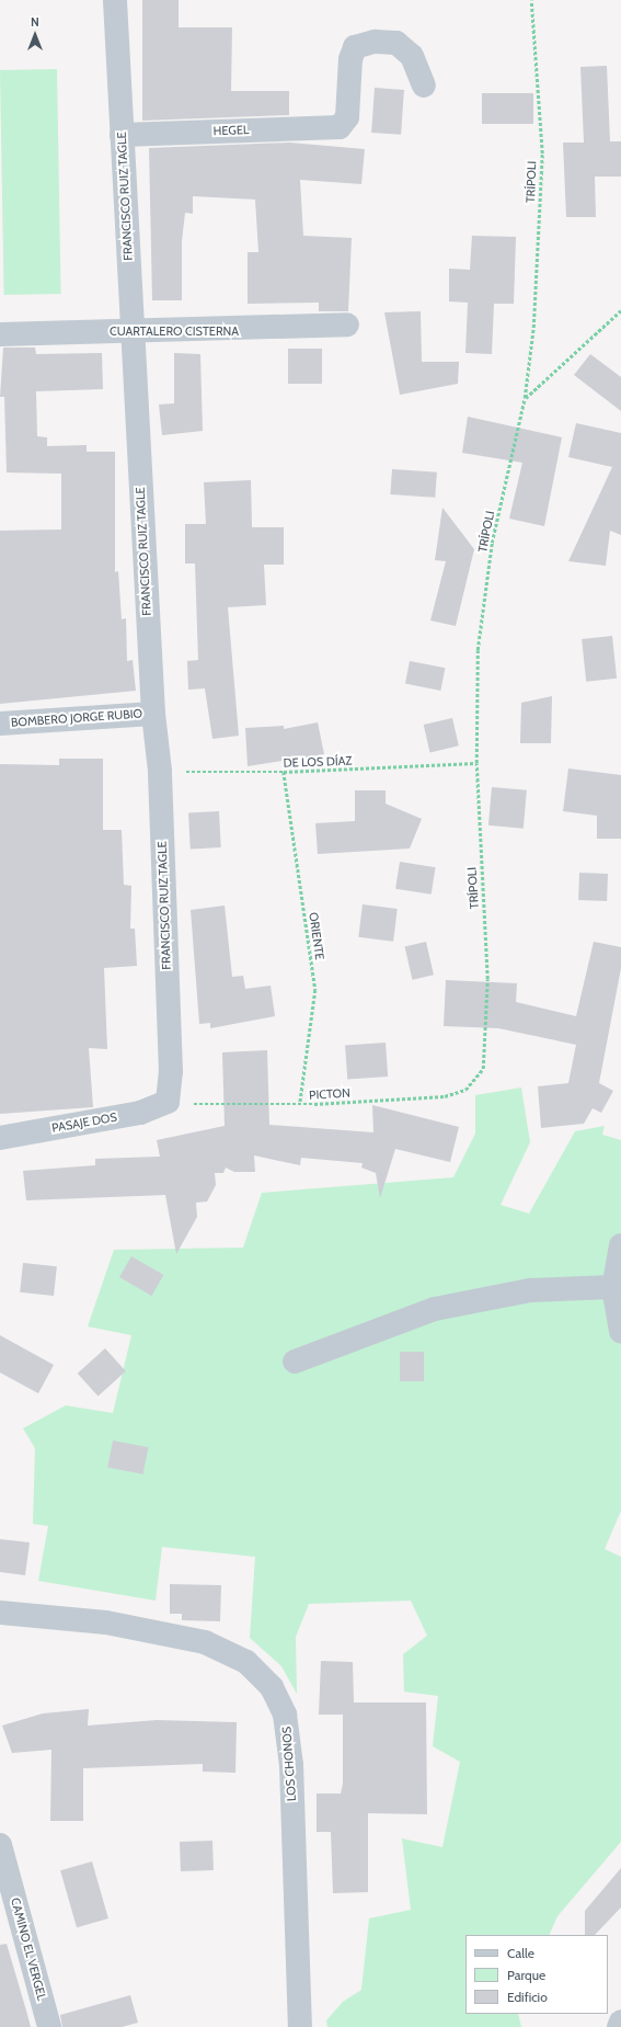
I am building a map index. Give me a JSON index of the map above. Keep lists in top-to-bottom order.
{
  "streets": {
    "street": [
      "HEGEL",
      "FRANCISCO RUIZ TAGLE",
      "CUARTALERO CISTERNA",
      "BOMBERO JORGE RUBIO",
      "PASAJE DOS",
      "LOS CHONOS",
      "CAMINO EL VERGEL"
    ],
    "path": [
      "TRÍPOLI",
      "DE LOS DÍAZ",
      "ORIENTE",
      "PICTON"
    ]
  },
  "crossings": [
    ["HEGEL", "FRANCISCO RUIZ TAGLE"],
    ["TRÍPOLI", "DE LOS DÍAZ"],
    ["TRÍPOLI", "PICTON"],
    ["FRANCISCO RUIZ TAGLE", "CUARTALERO CISTERNA"],
    ["FRANCISCO RUIZ TAGLE", "BOMBERO JORGE RUBIO"],
    ["FRANCISCO RUIZ TAGLE", "DE LOS DÍAZ"],
    ["FRANCISCO RUIZ TAGLE", "PICTON"],
    ["FRANCISCO RUIZ TAGLE", "PASAJE DOS"],
    ["DE LOS DÍAZ", "ORIENTE"],
    ["ORIENTE", "PICTON"],
    ["PICTON", "PASAJE DOS"]
  ],
  "legend": ["Calle", "Parque", "Edificio"],
  "north": "top"
}
